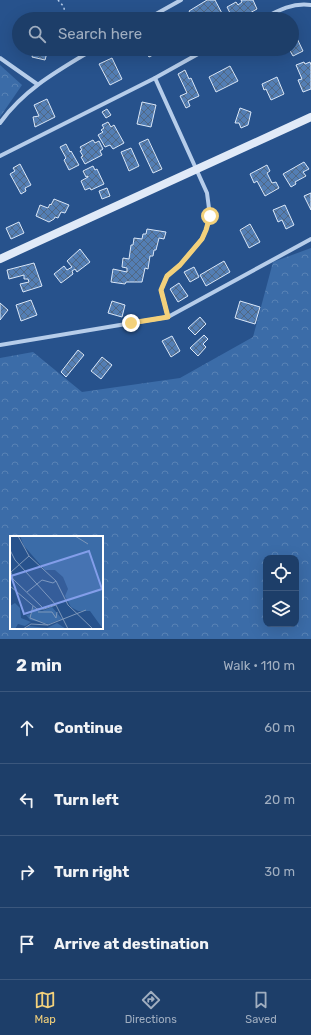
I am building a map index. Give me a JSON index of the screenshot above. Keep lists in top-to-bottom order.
{
  "page": {
    "search": "Search here",
    "heading": ["2 min", "Walk · 110 m"],
    "list": [
      ["Continue", "60 m"],
      ["Turn left", "20 m"],
      ["Turn right", "30 m"],
      "Arrive at destination"
    ],
    "nav": ["Map", "Directions", "Saved"]
  }
}
